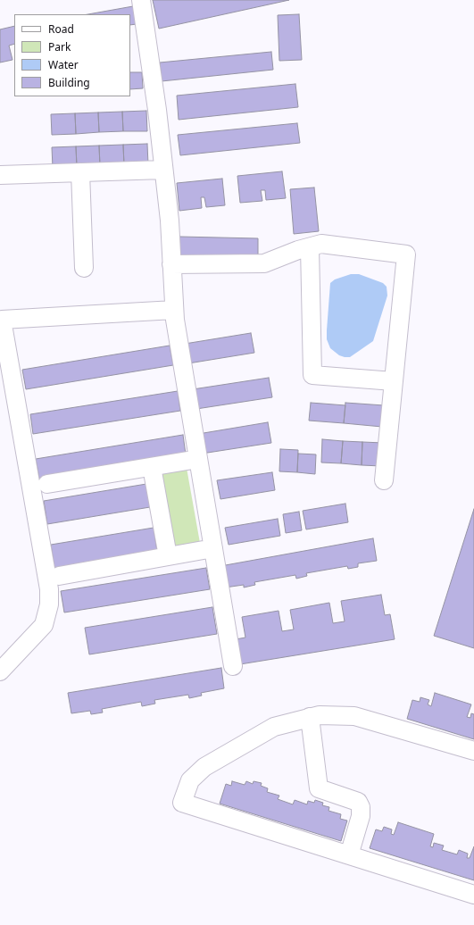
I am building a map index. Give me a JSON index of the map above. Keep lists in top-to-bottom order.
{
  "legend": [
    "Road",
    "Park",
    "Water",
    "Building"
  ]
}
